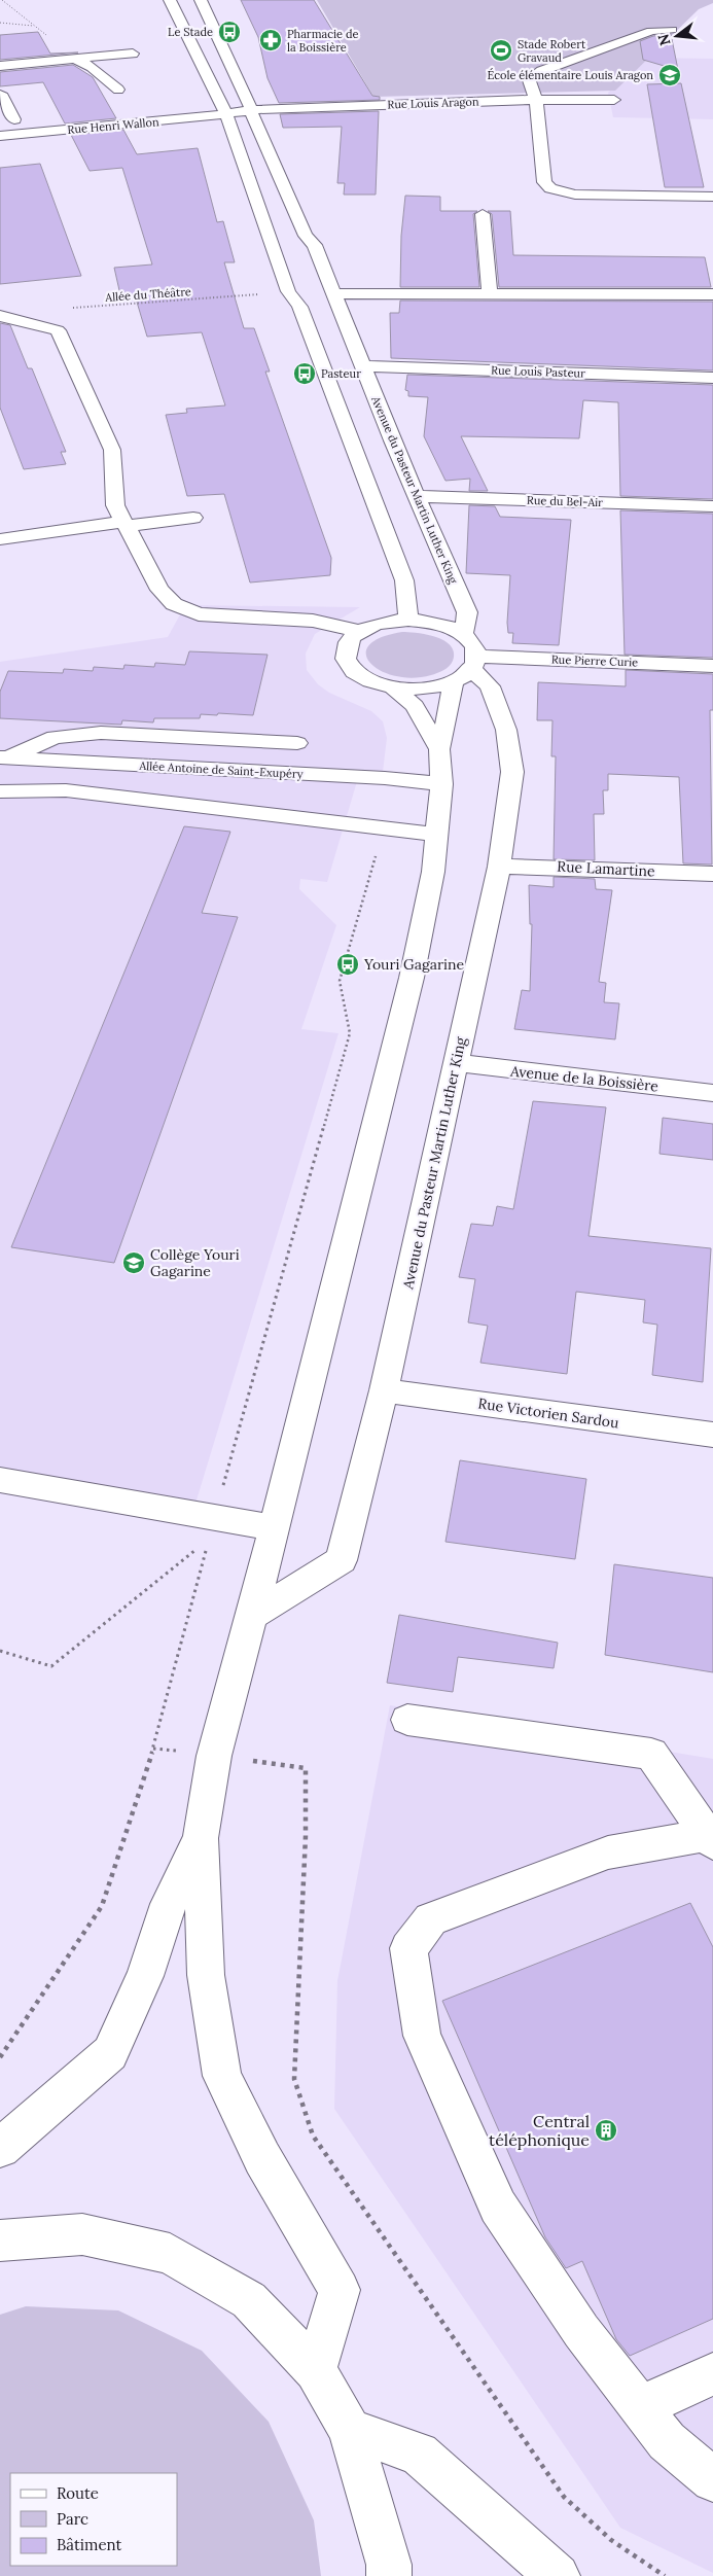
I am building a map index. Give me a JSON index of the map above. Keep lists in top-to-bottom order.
{
  "streets": {
    "street": [
      "Rue Louis Aragon",
      "Rue Henri Wallon",
      "Rue Louis Pasteur",
      "Avenue du Pasteur Martin Luther King",
      "Rue du Bel-Air",
      "Rue Pierre Curie",
      "Allée Antoine de Saint-Exupéry",
      "Rue Lamartine",
      "Avenue de la Boissière",
      "Rue Victorien Sardou"
    ],
    "path": ["Allée du Théâtre"]
  },
  "crossings": [
    ["Rue Louis Aragon", "Rue Henri Wallon"],
    ["Rue Louis Aragon", "Avenue du Pasteur Martin Luther King"],
    ["Rue Louis Pasteur", "Avenue du Pasteur Martin Luther King"],
    ["Avenue du Pasteur Martin Luther King", "Rue du Bel-Air"],
    ["Avenue du Pasteur Martin Luther King", "Rue Pierre Curie"],
    ["Avenue du Pasteur Martin Luther King", "Rue Lamartine"],
    ["Avenue du Pasteur Martin Luther King", "Avenue de la Boissière"],
    ["Avenue du Pasteur Martin Luther King", "Rue Victorien Sardou"]
  ],
  "places": {
    "bus stop": ["Le Stade", "Pasteur", "Youri Gagarine"],
    "pharmacy": ["Pharmacie de la Boissière"],
    "sports": ["Stade Robert Gravaud"],
    "school or university": ["École élémentaire Louis Aragon", "Collège Youri Gagarine"],
    "building": ["Central téléphonique"]
  },
  "legend": ["Route", "Parc", "Bâtiment"],
  "north": "left"
}
